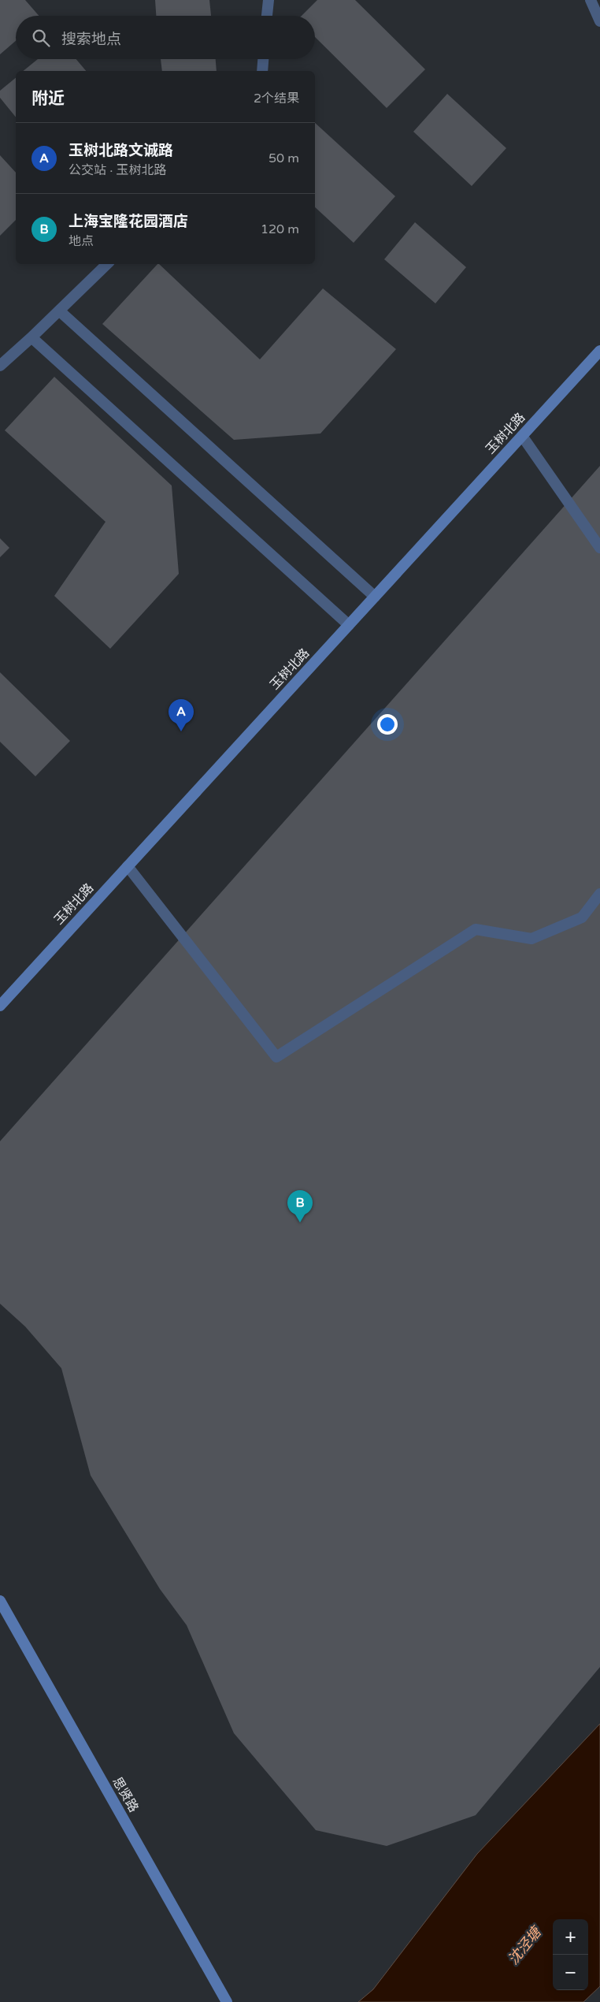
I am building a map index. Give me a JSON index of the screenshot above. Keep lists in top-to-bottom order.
{
  "streets": {
    "main road": ["玉树北路", "思贤路"]
  },
  "water": ["沈泾塘"],
  "page": {
    "search": "搜索地点",
    "heading": ["附近", "2个结果"],
    "list": [
      {
        "mark": "A",
        "name": "玉树北路文诚路",
        "note": "公交站 · 玉树北路",
        "value": "50 m"
      },
      {
        "mark": "B",
        "name": "上海宝隆花园酒店",
        "note": "地点",
        "value": "120 m"
      }
    ],
    "pins": ["A", "B"],
    "map_buttons": ["+", "−"]
  }
}
